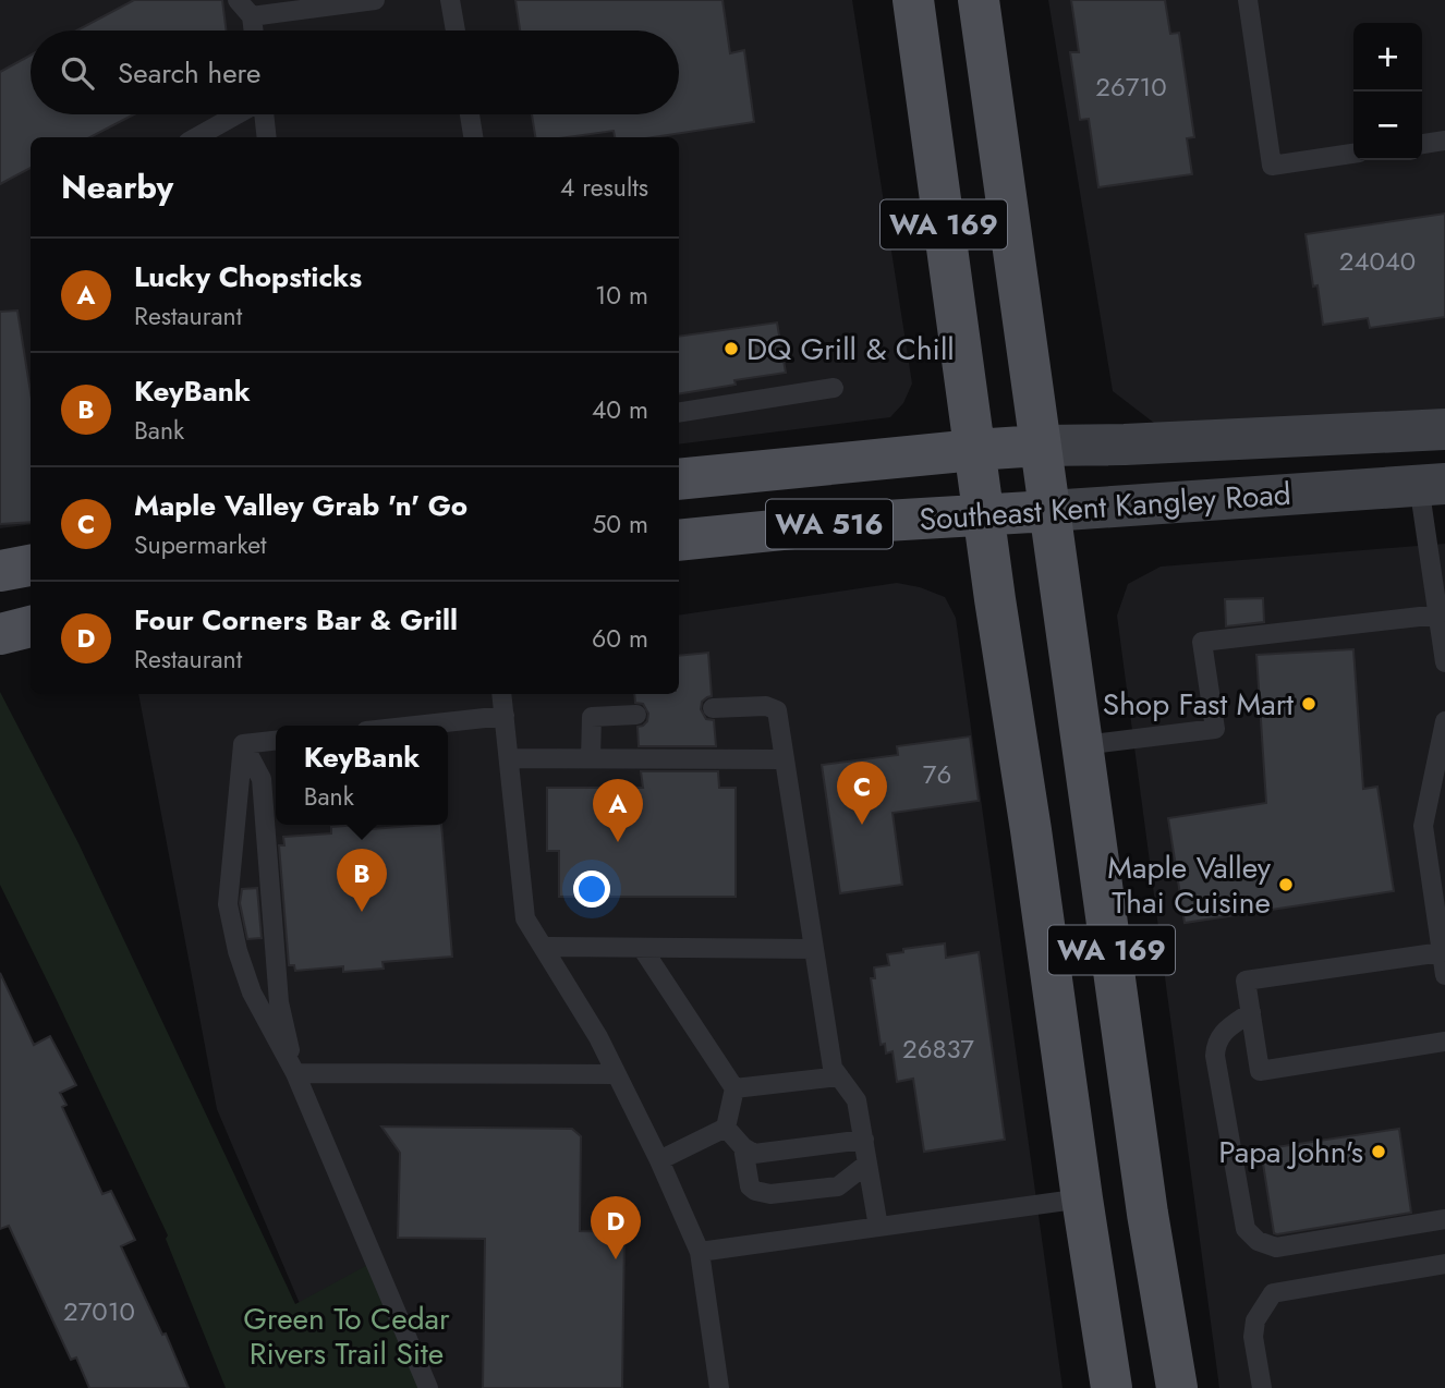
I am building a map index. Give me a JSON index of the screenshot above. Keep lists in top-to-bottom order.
{
  "streets": {
    "main road": ["WA 169", "Southeast Kent Kangley Road", "WA 516"]
  },
  "crossings": [
    ["WA 169", "Southeast Kent Kangley Road"]
  ],
  "parks": ["Green To Cedar Rivers Trail Site"],
  "places": [
    "DQ Grill & Chill",
    "Shop Fast Mart",
    "Maple Valley Thai Cuisine",
    "Papa John's"
  ],
  "house_numbers": [
    "26710",
    "24040",
    "76",
    "26837",
    "27010"
  ],
  "page": {
    "map_buttons": ["+", "−"],
    "search": "Search here",
    "heading": ["Nearby", "4 results"],
    "list": [
      {
        "mark": "A",
        "name": "Lucky Chopsticks",
        "note": "Restaurant",
        "value": "10 m"
      },
      {
        "mark": "B",
        "name": "KeyBank",
        "note": "Bank",
        "value": "40 m"
      },
      {
        "mark": "C",
        "name": "Maple Valley Grab 'n' Go",
        "note": "Supermarket",
        "value": "50 m"
      },
      {
        "mark": "D",
        "name": "Four Corners Bar & Grill",
        "note": "Restaurant",
        "value": "60 m"
      }
    ],
    "popup": ["KeyBank", "Bank"],
    "pins": [
      "C",
      "A",
      "B",
      "D"
    ]
  }
}
